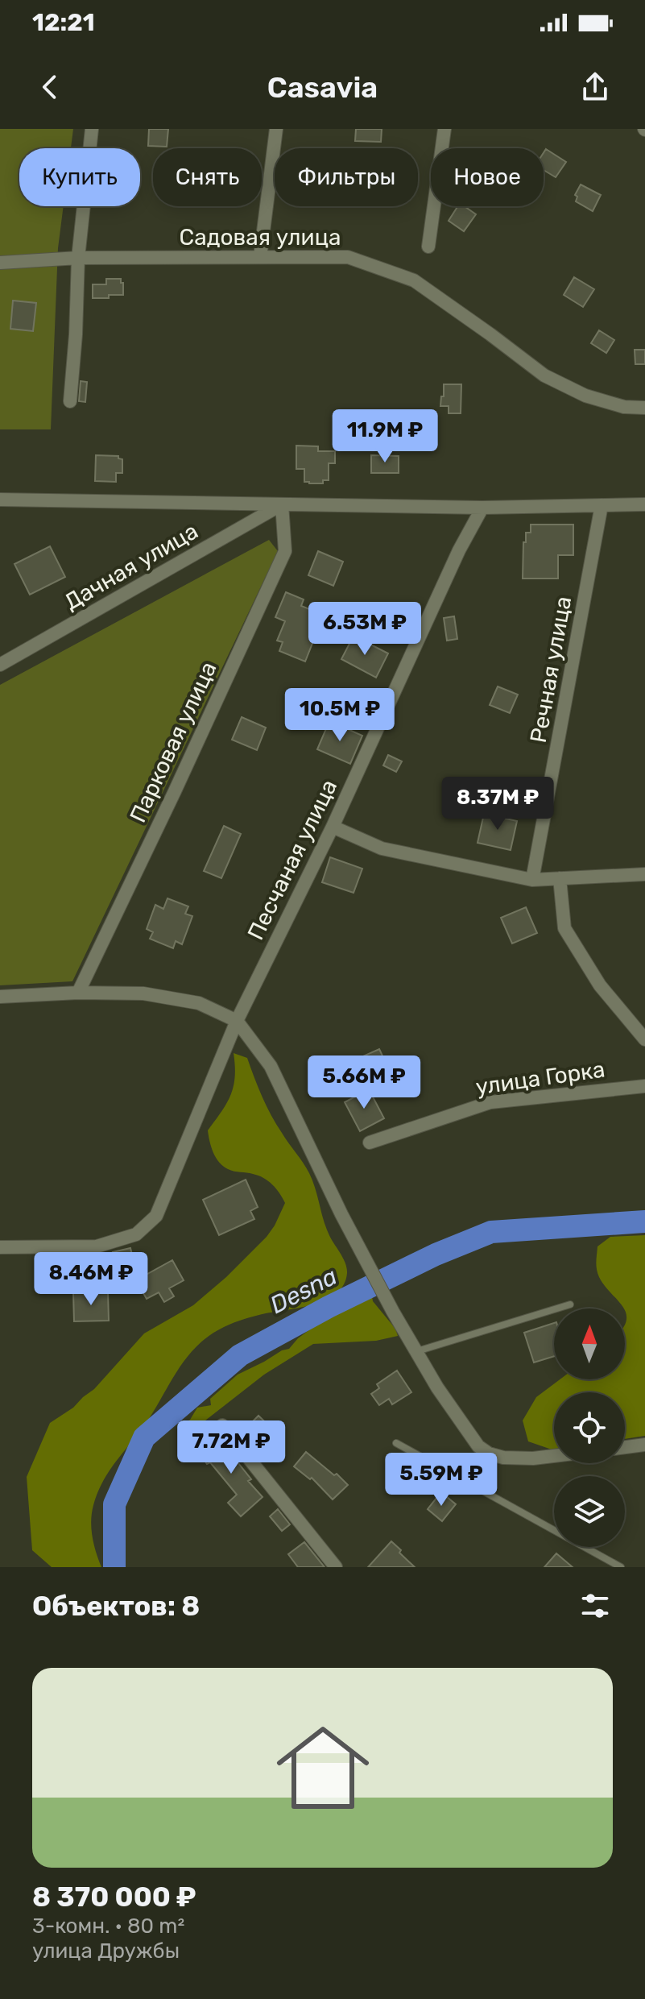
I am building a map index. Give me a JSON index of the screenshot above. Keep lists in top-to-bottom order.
{
  "streets": {
    "street": [
      "Садовая улица",
      "Дачная улица",
      "Речная улица",
      "Парковая улица",
      "Песчаная улица",
      "улица Горка"
    ]
  },
  "crossings": [
    ["Дачная улица", "Парковая улица"]
  ],
  "water": ["Desna"],
  "north": "top",
  "page": {
    "status": "12:21",
    "header": "Casavia",
    "chip": [
      "Купить",
      "Снять",
      "Фильтры",
      "Новое"
    ],
    "price": [
      "11.9M ₽",
      "6.53M ₽",
      "10.5M ₽",
      "8.37M ₽",
      "5.66M ₽",
      "8.46M ₽",
      "7.72M ₽",
      "5.59M ₽"
    ],
    "heading": "Объектов: 8",
    "list": [
      {
        "name": "8 370 000 ₽",
        "note": "3-комн. · 80 m² · улица Дружбы"
      }
    ]
  }
}
